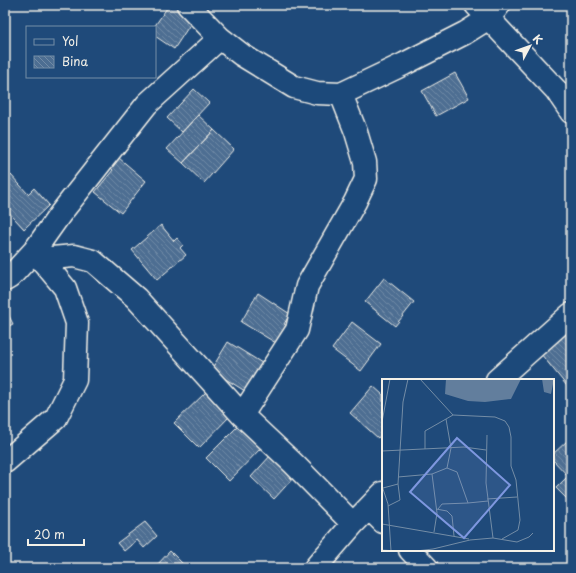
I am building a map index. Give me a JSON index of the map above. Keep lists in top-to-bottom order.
{
  "legend": ["Yol", "Bina"],
  "scale_bar": "20 m",
  "north": "top right"
}
